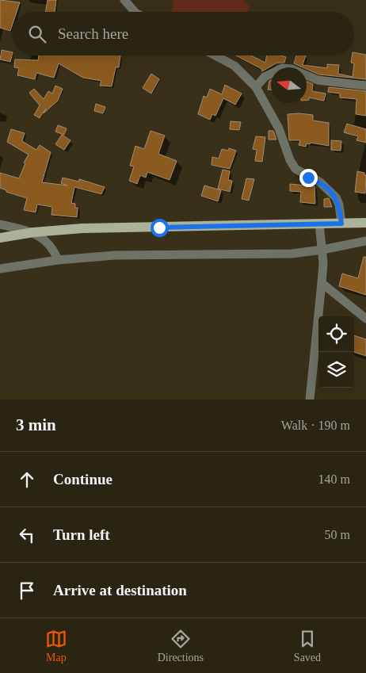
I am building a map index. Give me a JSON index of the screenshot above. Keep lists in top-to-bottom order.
{
  "north": "left",
  "page": {
    "search": "Search here",
    "heading": ["3 min", "Walk · 190 m"],
    "list": [
      ["Continue", "140 m"],
      ["Turn left", "50 m"],
      "Arrive at destination"
    ],
    "nav": ["Map", "Directions", "Saved"]
  }
}
